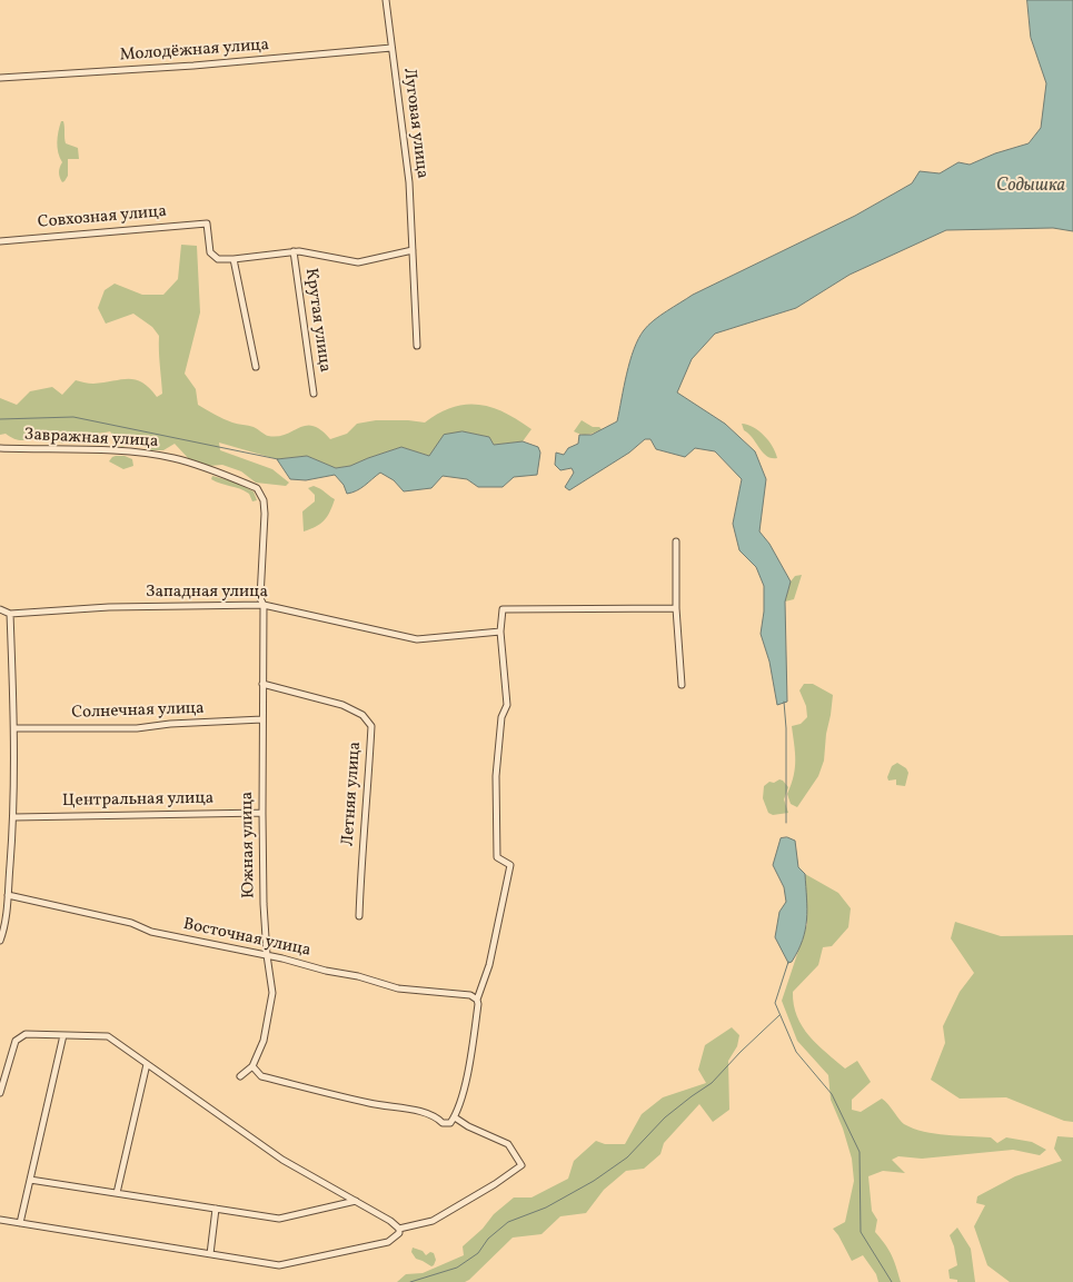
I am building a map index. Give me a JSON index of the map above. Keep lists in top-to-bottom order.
{
  "streets": {
    "street": [
      "Молодёжная улица",
      "Луговая улица",
      "Совхозная улица",
      "Крутая улица",
      "Завражная улица",
      "Западная улица",
      "Солнечная улица",
      "Летняя улица",
      "Центральная улица",
      "Южная улица",
      "Восточная улица"
    ]
  },
  "crossings": [
    ["Молодёжная улица", "Луговая улица"],
    ["Завражная улица", "Западная улица"],
    ["Завражная улица", "Южная улица"],
    ["Западная улица", "Южная улица"],
    ["Солнечная улица", "Южная улица"],
    ["Летняя улица", "Южная улица"],
    ["Центральная улица", "Южная улица"],
    ["Южная улица", "Восточная улица"]
  ],
  "water": ["Содышка"]
}
